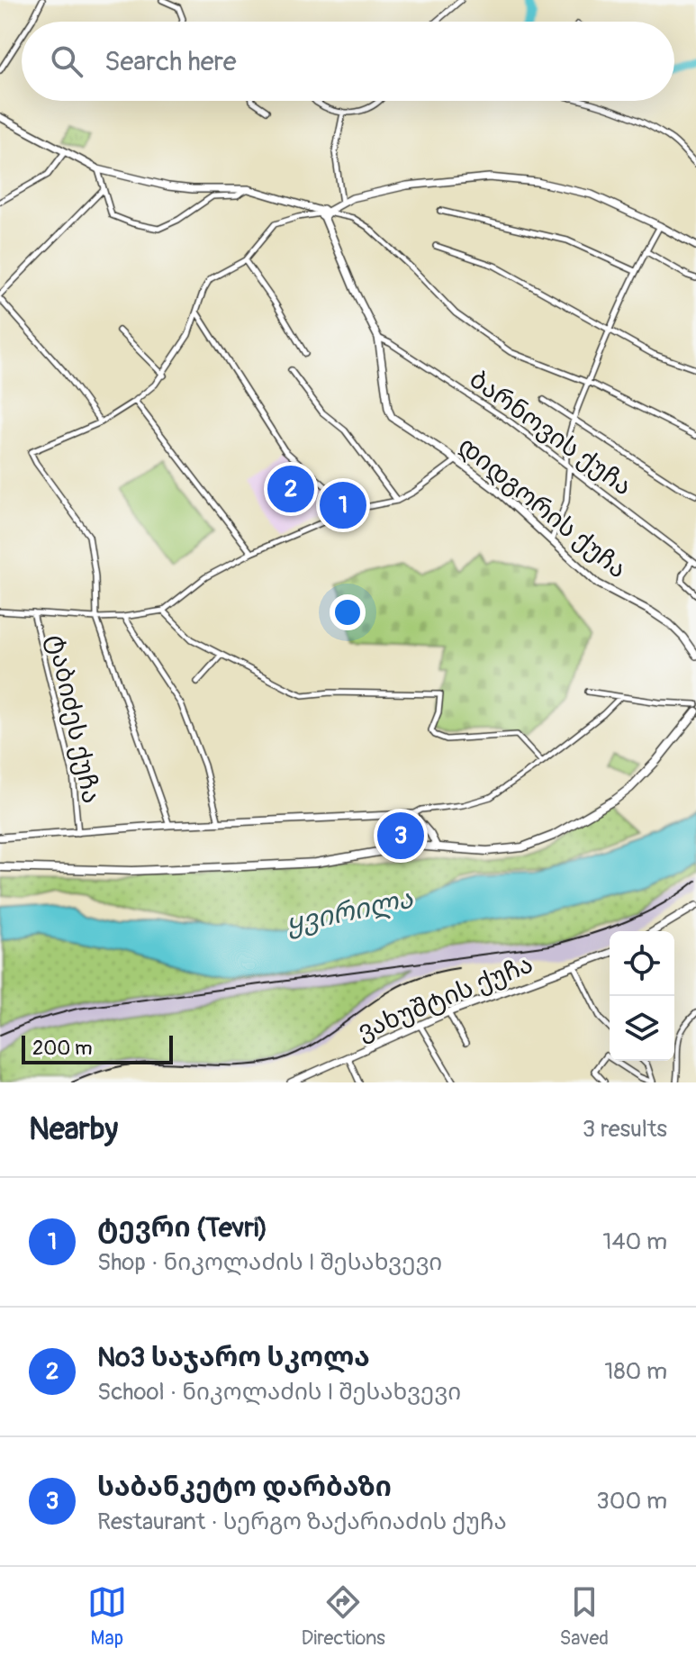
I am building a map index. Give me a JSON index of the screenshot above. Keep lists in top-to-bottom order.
{
  "streets": {
    "street": [
      "ბარნოვის ქუჩა",
      "დიდგორის ქუჩა",
      "ტაბიძეს ქუჩა",
      "ვახუშტის ქუჩა"
    ]
  },
  "crossings": [
    ["ბარნოვის ქუჩა", "დიდგორის ქუჩა"]
  ],
  "water": ["ყვირილა"],
  "scale_bar": "200 m",
  "page": {
    "search": "Search here",
    "pins": ["2", "1", "3"],
    "scale": "200 m",
    "heading": ["Nearby", "3 results"],
    "list": [
      {
        "mark": "1",
        "name": "ტევრი (Tevri)",
        "note": "Shop · ნიკოლაძის I შესახვევი",
        "value": "140 m"
      },
      {
        "mark": "2",
        "name": "№3 საჯარო სკოლა",
        "note": "School · ნიკოლაძის I შესახვევი",
        "value": "180 m"
      },
      {
        "mark": "3",
        "name": "საბანკეტო დარბაზი",
        "note": "Restaurant · სერგო ზაქარიაძის ქუჩა",
        "value": "300 m"
      }
    ],
    "nav": ["Map", "Directions", "Saved"]
  }
}
